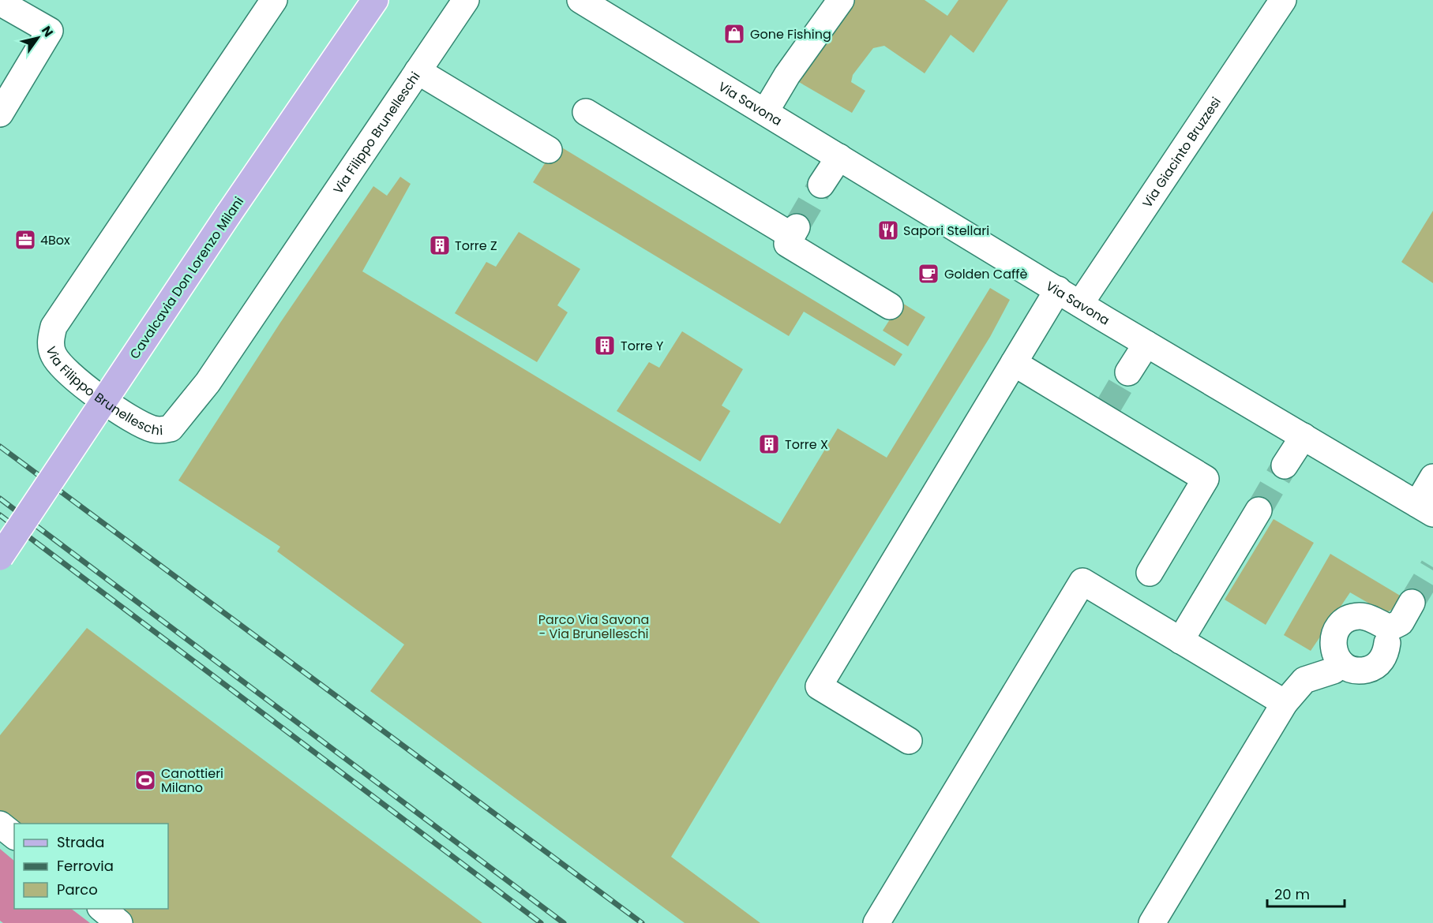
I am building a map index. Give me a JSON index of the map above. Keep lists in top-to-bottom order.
{
  "streets": {
    "main road": ["Cavalcavia Don Lorenzo Milani"],
    "street": ["Via Savona", "Via Filippo Brunelleschi", "Via Giacinto Bruzzesi"]
  },
  "crossings": [
    ["Via Savona", "Via Giacinto Bruzzesi"]
  ],
  "parks": ["Parco Via Savona - Via Brunelleschi"],
  "places": {
    "shop": ["Gone Fishing"],
    "restaurant": ["Sapori Stellari"],
    "office": ["4Box"],
    "building": ["Torre Z", "Torre Y", "Torre X"],
    "cafe": ["Golden Caffè"],
    "sports": ["Canottieri Milano"]
  },
  "legend": ["Strada", "Ferrovia", "Parco"],
  "scale_bar": "20 m",
  "north": "top right"
}
